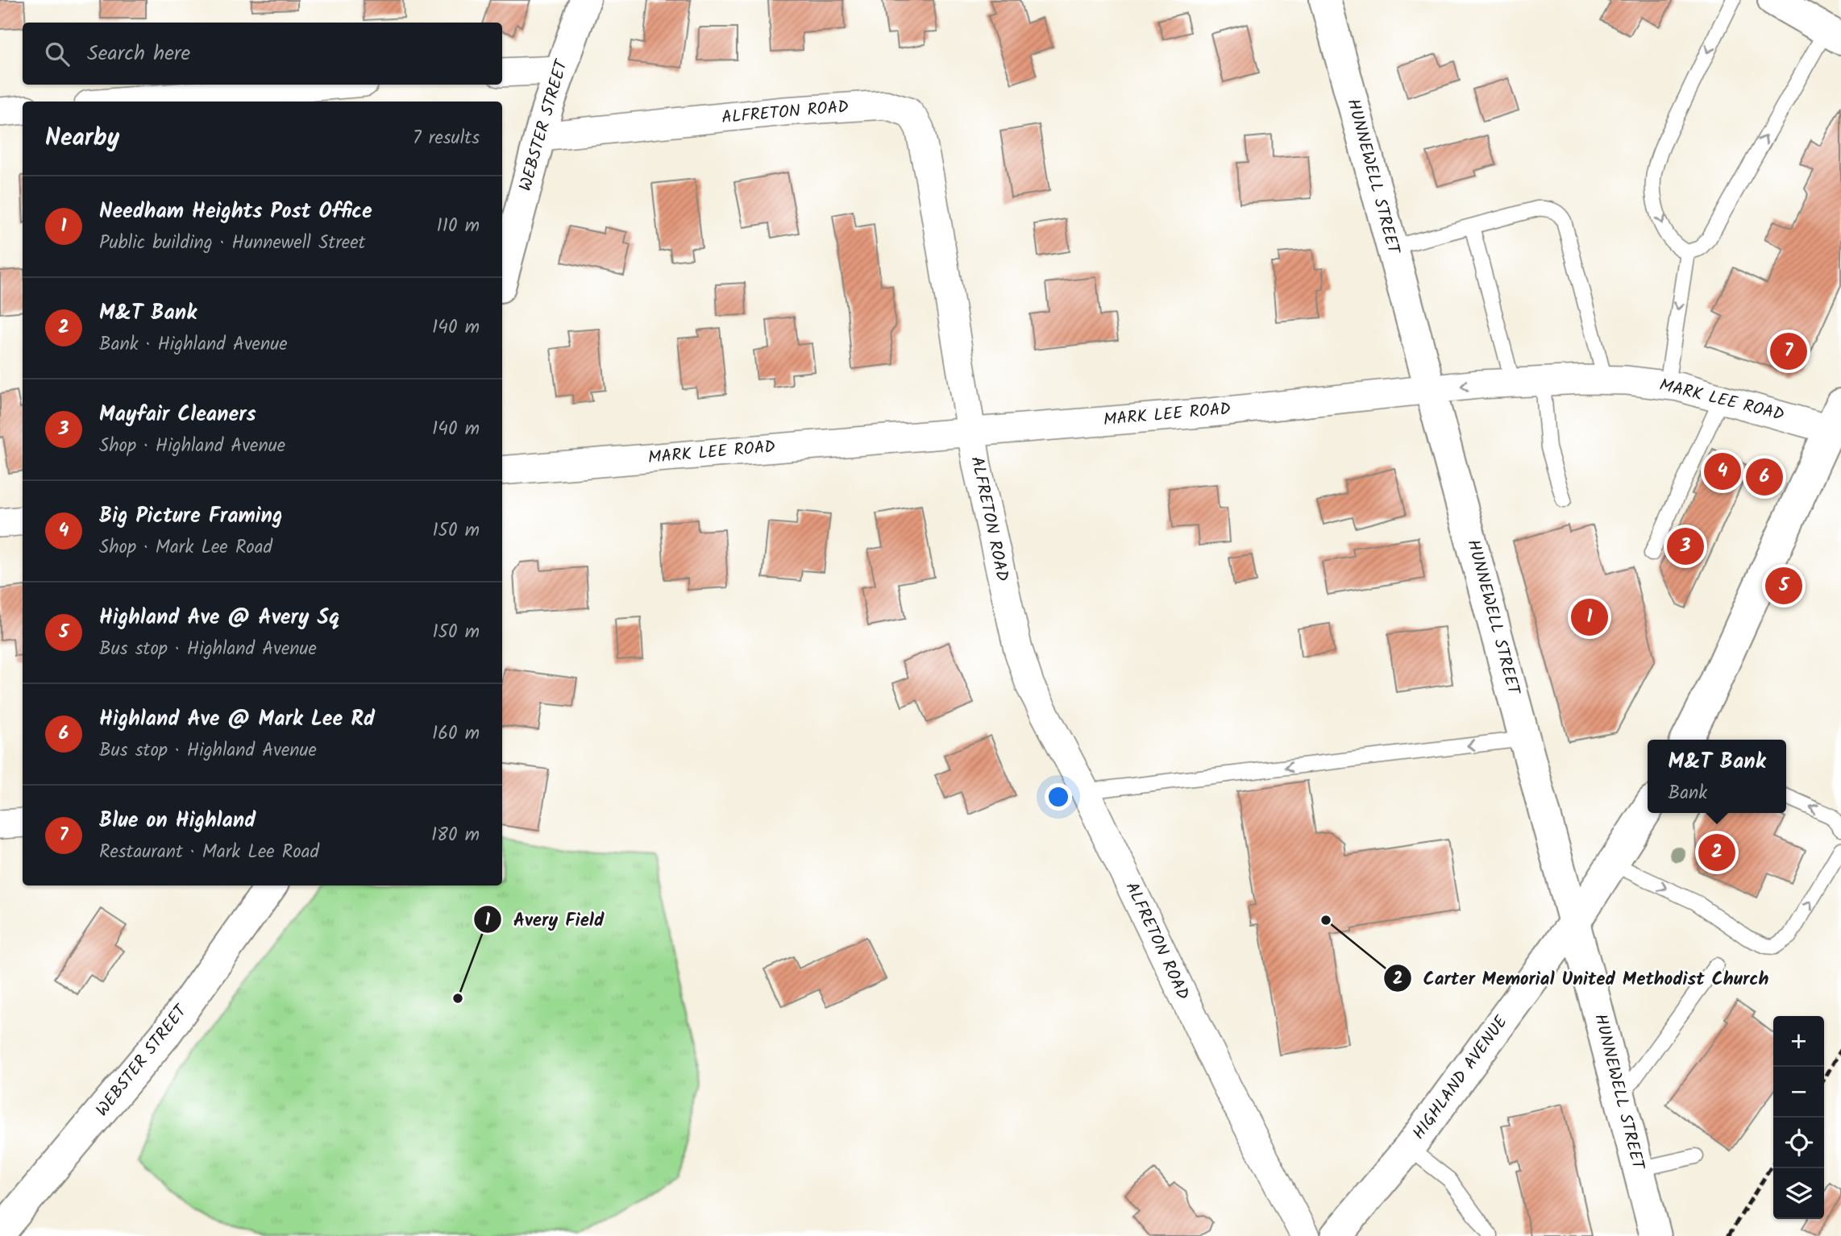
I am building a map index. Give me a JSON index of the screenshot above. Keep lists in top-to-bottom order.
{
  "streets": {
    "street": [
      "ALFRETON ROAD",
      "WEBSTER STREET",
      "HUNNEWELL STREET",
      "MARK LEE ROAD",
      "HIGHLAND AVENUE"
    ]
  },
  "crossings": [
    ["ALFRETON ROAD", "WEBSTER STREET"],
    ["ALFRETON ROAD", "MARK LEE ROAD"],
    ["HUNNEWELL STREET", "MARK LEE ROAD"],
    ["HUNNEWELL STREET", "HIGHLAND AVENUE"]
  ],
  "places": ["Carter Memorial United Methodist Church", "Avery Field"],
  "page": {
    "search": "Search here",
    "heading": ["Nearby", "7 results"],
    "list": [
      {
        "mark": "1",
        "name": "Needham Heights Post Office",
        "note": "Public building · Hunnewell Street",
        "value": "110 m"
      },
      {
        "mark": "2",
        "name": "M&T Bank",
        "note": "Bank · Highland Avenue",
        "value": "140 m"
      },
      {
        "mark": "3",
        "name": "Mayfair Cleaners",
        "note": "Shop · Highland Avenue",
        "value": "140 m"
      },
      {
        "mark": "4",
        "name": "Big Picture Framing",
        "note": "Shop · Mark Lee Road",
        "value": "150 m"
      },
      {
        "mark": "5",
        "name": "Highland Ave @ Avery Sq",
        "note": "Bus stop · Highland Avenue",
        "value": "150 m"
      },
      {
        "mark": "6",
        "name": "Highland Ave @ Mark Lee Rd",
        "note": "Bus stop · Highland Avenue",
        "value": "160 m"
      },
      {
        "mark": "7",
        "name": "Blue on Highland",
        "note": "Restaurant · Mark Lee Road",
        "value": "180 m"
      }
    ],
    "pins": [
      "7",
      "4",
      "6",
      "3",
      "5",
      "1",
      "2"
    ],
    "popup": ["M&T Bank", "Bank"],
    "map_buttons": ["+", "−"]
  }
}
